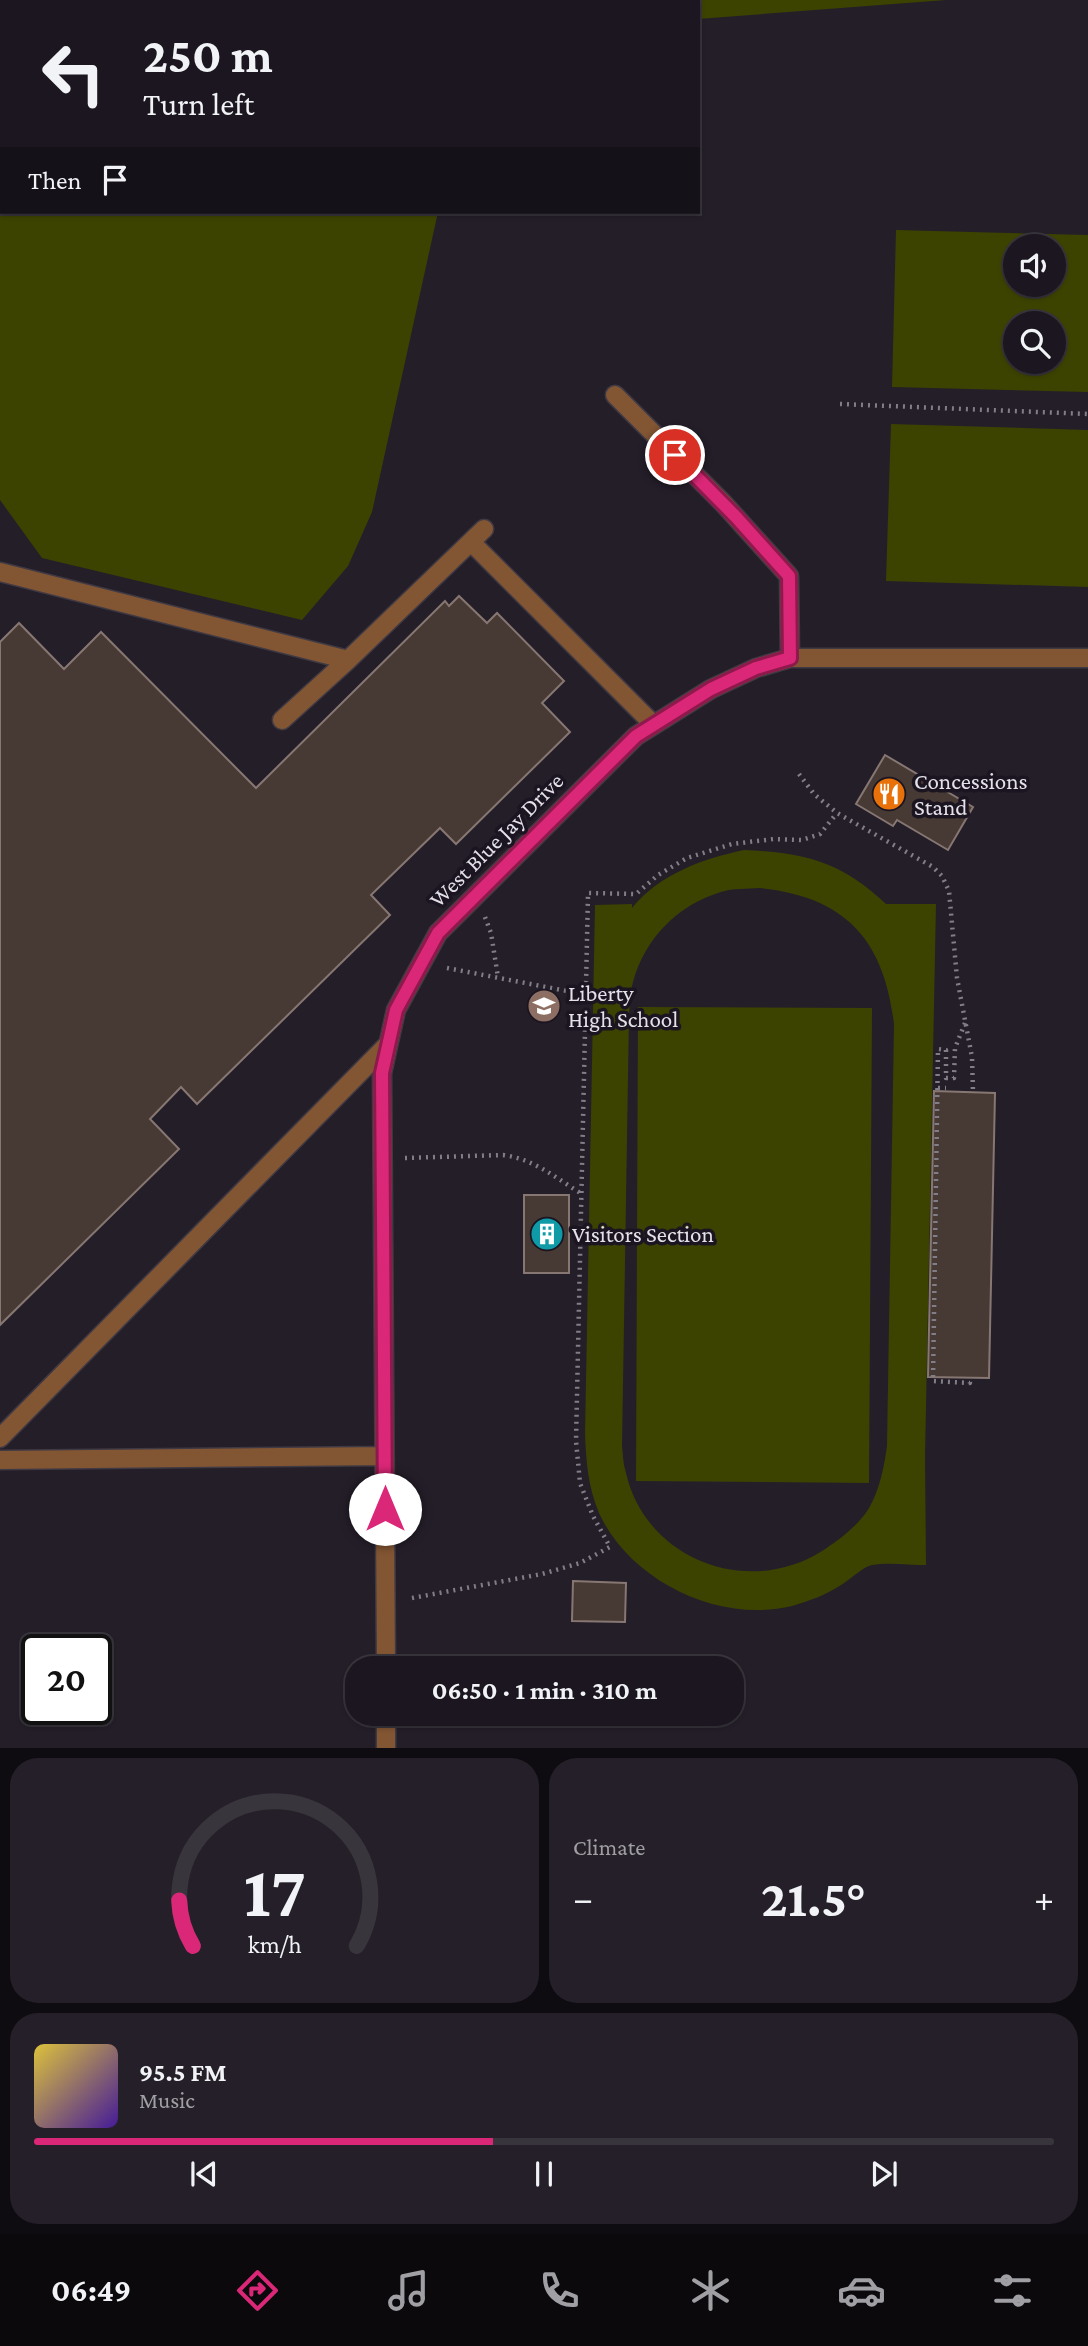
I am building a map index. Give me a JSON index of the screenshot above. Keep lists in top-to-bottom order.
{
  "streets": {
    "street": ["West Blue Jay Drive"]
  },
  "places": {
    "restaurant": ["Concessions Stand"],
    "school or university": ["Liberty High School"],
    "building": ["Visitors Section"]
  },
  "page": {
    "turn": ["250 m", "Turn left"],
    "then": "Then",
    "limit": "20",
    "trip": "06:50 · 1 min · 310 m",
    "tile": "Climate",
    "heat": ["−", "21.5°", "+"],
    "song": ["95.5 FM", "Music"],
    "tabs": "06:49",
    "gauge": ["17", "km/h"]
  }
}
